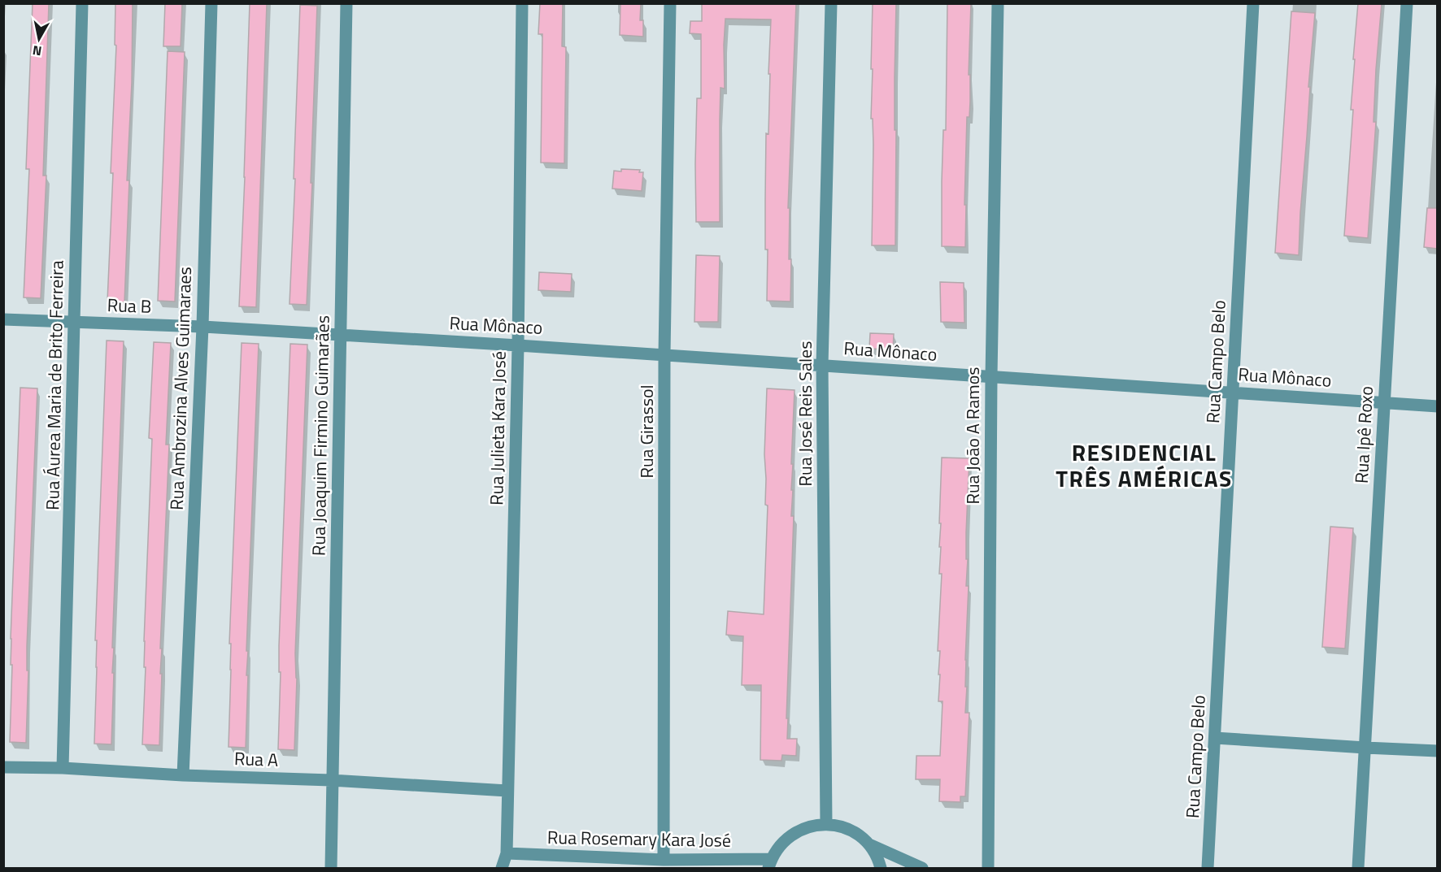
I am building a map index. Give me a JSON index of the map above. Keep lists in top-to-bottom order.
{
  "streets": {
    "street": [
      "Rua B",
      "Rua Mônaco",
      "Rua Campo Belo",
      "Rua Áurea Maria de Brito Ferreira",
      "Rua Ambrozina Alves Guimaraes",
      "Rua José Reis Sales",
      "Rua Julieta Kara José",
      "Rua Girassol",
      "Rua Ipê Roxo",
      "Rua Joaquim Firmino Guimarães",
      "Rua João A Ramos",
      "Rua A",
      "Rua Rosemary Kara José"
    ]
  },
  "crossings": [
    ["Rua B", "Rua Mônaco"],
    ["Rua B", "Rua Áurea Maria de Brito Ferreira"],
    ["Rua B", "Rua Ambrozina Alves Guimaraes"],
    ["Rua B", "Rua Joaquim Firmino Guimarães"],
    ["Rua Mônaco", "Rua Campo Belo"],
    ["Rua Mônaco", "Rua José Reis Sales"],
    ["Rua Mônaco", "Rua Julieta Kara José"],
    ["Rua Mônaco", "Rua Girassol"],
    ["Rua Mônaco", "Rua Ipê Roxo"],
    ["Rua Mônaco", "Rua Joaquim Firmino Guimarães"],
    ["Rua Mônaco", "Rua João A Ramos"],
    ["Rua Áurea Maria de Brito Ferreira", "Rua A"],
    ["Rua Ambrozina Alves Guimaraes", "Rua A"],
    ["Rua José Reis Sales", "Rua Rosemary Kara José"],
    ["Rua Julieta Kara José", "Rua A"],
    ["Rua Julieta Kara José", "Rua Rosemary Kara José"],
    ["Rua Girassol", "Rua Rosemary Kara José"],
    ["Rua Joaquim Firmino Guimarães", "Rua A"]
  ],
  "districts": ["RESIDENCIAL TRÊS AMÉRICAS"],
  "north": "bottom"
}
